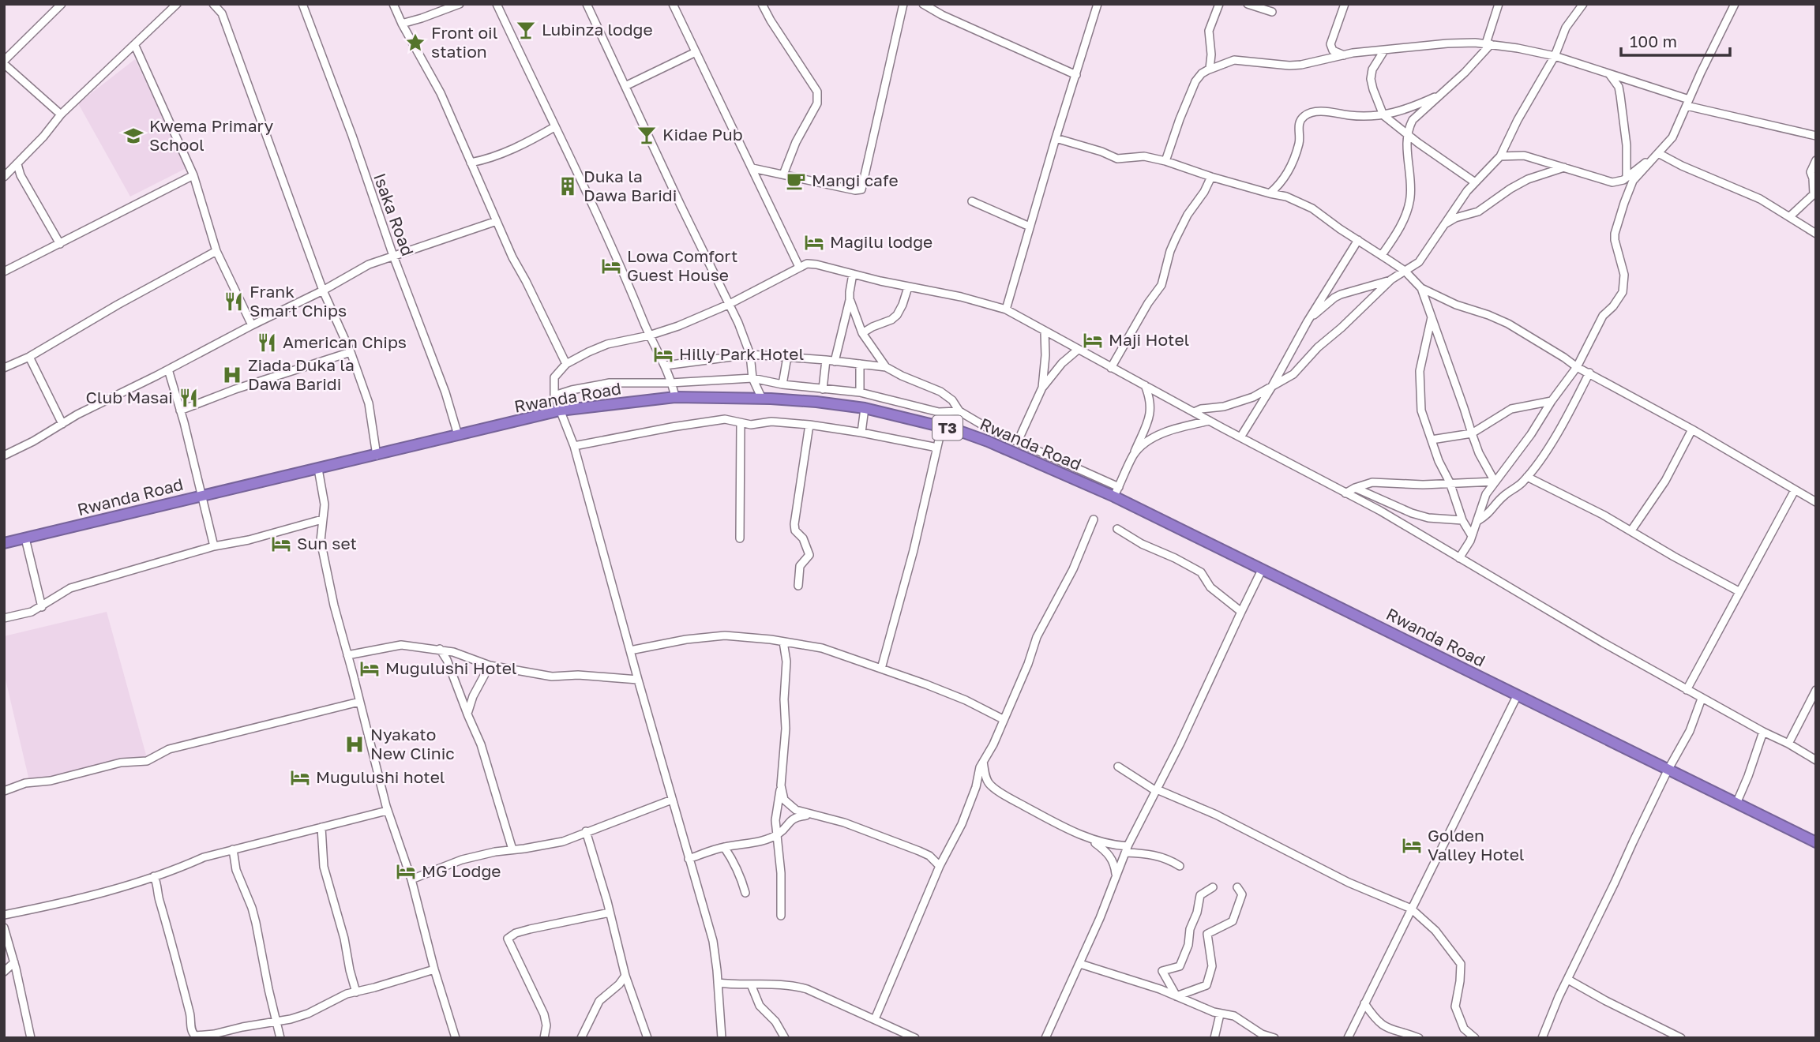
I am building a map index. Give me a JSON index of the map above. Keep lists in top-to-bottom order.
{
  "streets": {
    "highway": ["Rwanda Road", "T3"],
    "street": ["Isaka Road"]
  },
  "crossings": [
    ["Isaka Road", "Rwanda Road"]
  ],
  "places": {
    "bar": ["Lubinza lodge", "Kidae Pub"],
    "place": ["Front oil station"],
    "school or university": ["Kwema Primary School"],
    "cafe": ["Mangi cafe"],
    "building": ["Duka la Dawa Baridi"],
    "hotel": [
      "Magilu lodge",
      "Lowa Comfort Guest House",
      "Maji Hotel",
      "Hilly Park Hotel",
      "Sun set",
      "Mugulushi Hotel",
      "Mugulushi hotel",
      "Golden Valley Hotel",
      "MG Lodge"
    ],
    "restaurant": ["Frank Smart Chips", "American Chips", "Club Masai"],
    "hospital": ["Ziada Duka la Dawa Baridi", "Nyakato New Clinic"]
  },
  "scale_bar": "100 m"
}
